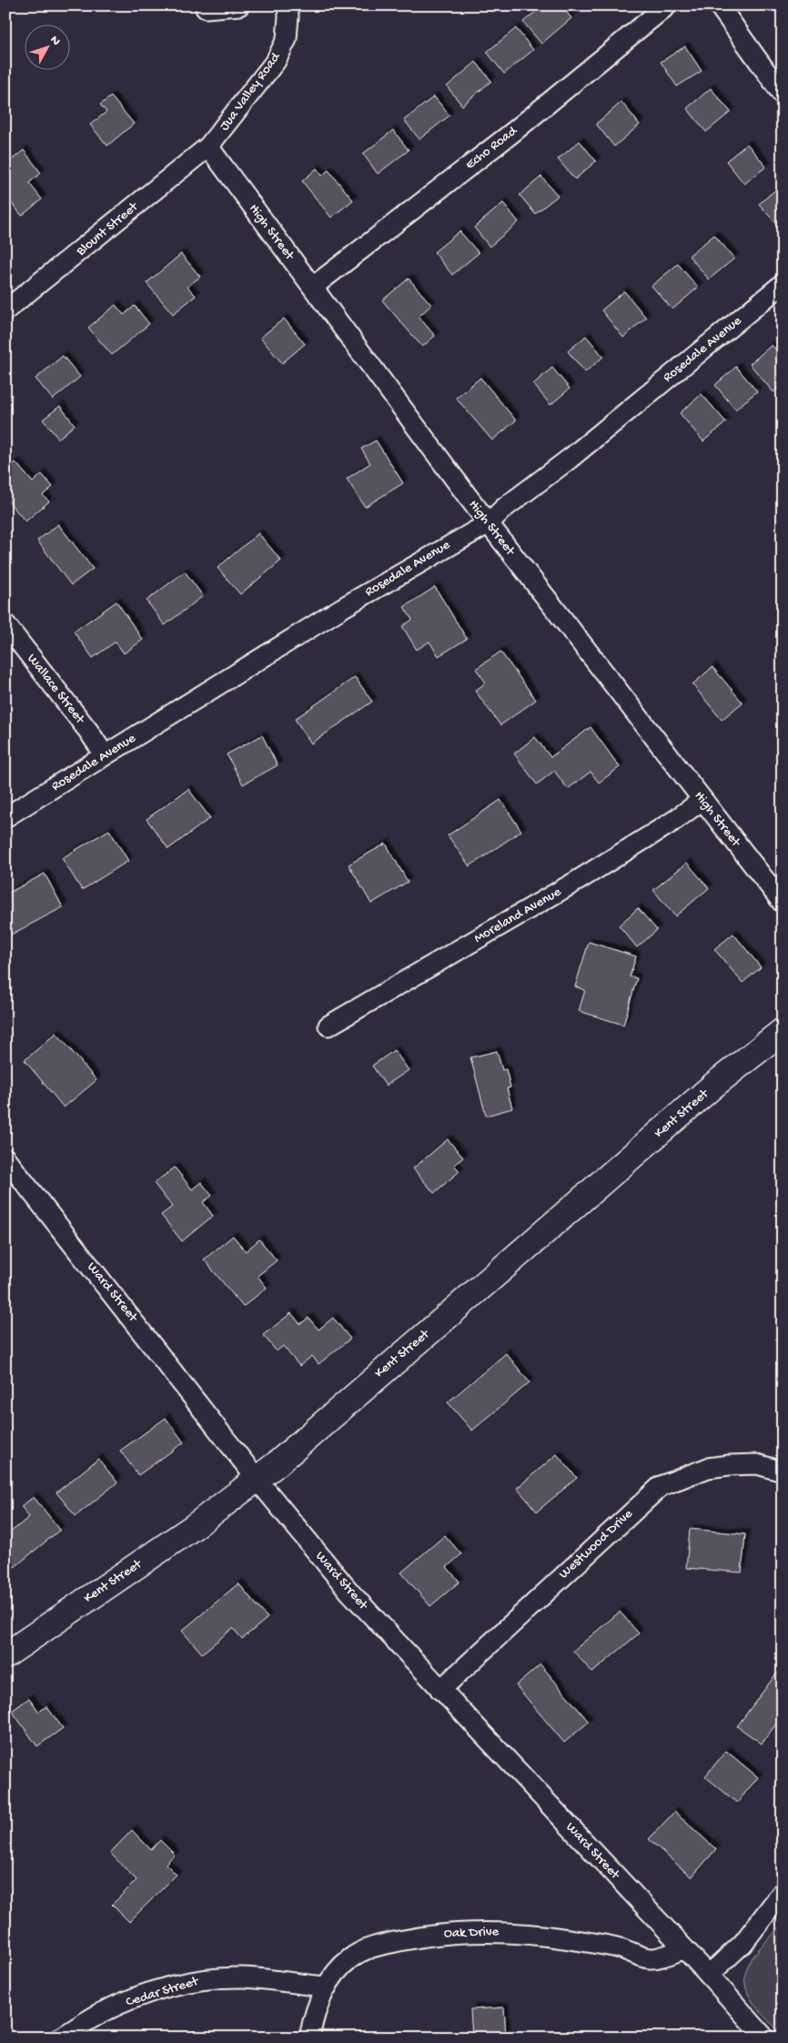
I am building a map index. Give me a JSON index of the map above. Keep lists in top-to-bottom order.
{
  "streets": {
    "street": [
      "Jua Valley Road",
      "Echo Road",
      "Blount Street",
      "High Street",
      "Rosedale Avenue",
      "Wallace Street",
      "Moreland Avenue",
      "Kent Street",
      "Ward Street",
      "Westwood Drive",
      "Oak Drive",
      "Cedar Street"
    ]
  },
  "crossings": [
    ["Jua Valley Road", "Blount Street"],
    ["Jua Valley Road", "High Street"],
    ["Echo Road", "High Street"],
    ["Blount Street", "High Street"],
    ["High Street", "Rosedale Avenue"],
    ["High Street", "Moreland Avenue"],
    ["Rosedale Avenue", "Wallace Street"],
    ["Kent Street", "Ward Street"],
    ["Ward Street", "Westwood Drive"],
    ["Ward Street", "Oak Drive"],
    ["Oak Drive", "Cedar Street"]
  ],
  "north": "top right"
}
